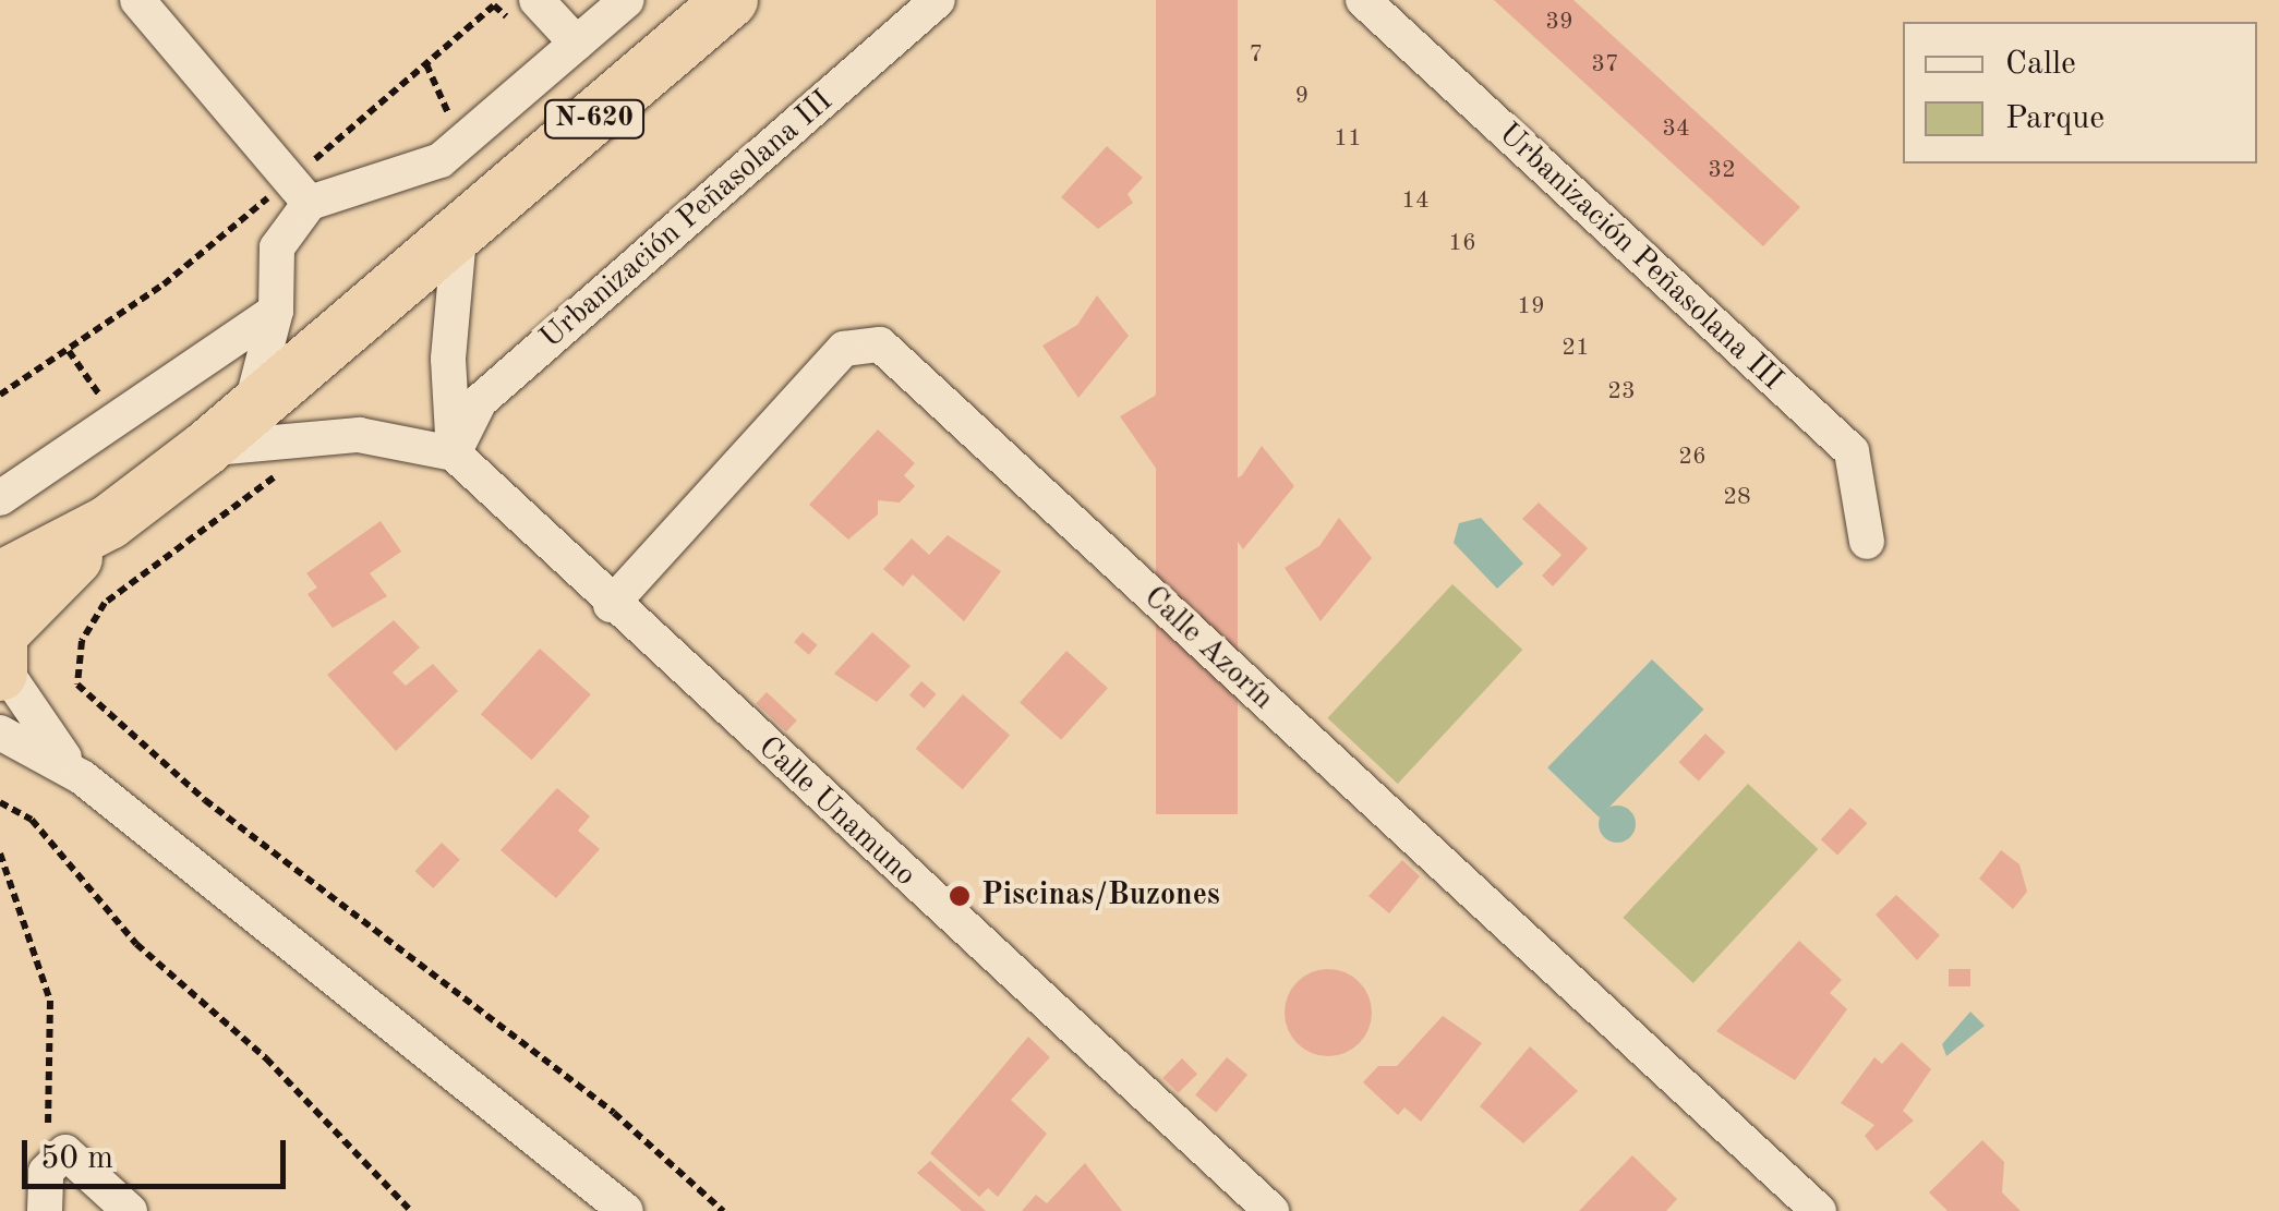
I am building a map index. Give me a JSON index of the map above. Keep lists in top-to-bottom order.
{
  "streets": {
    "highway": ["N-620"],
    "street": ["Urbanización Peñasolana III", "Calle Azorín", "Calle Unamuno"]
  },
  "crossings": [
    ["Urbanización Peñasolana III", "Calle Unamuno"],
    ["Calle Azorín", "Calle Unamuno"]
  ],
  "places": ["Piscinas/Buzones"],
  "house_numbers": [
    "39",
    "7",
    "37",
    "9",
    "34",
    "11",
    "32",
    "14",
    "16",
    "19",
    "21",
    "23",
    "26",
    "28"
  ],
  "legend": ["Calle", "Parque"],
  "scale_bar": "50 m"
}
